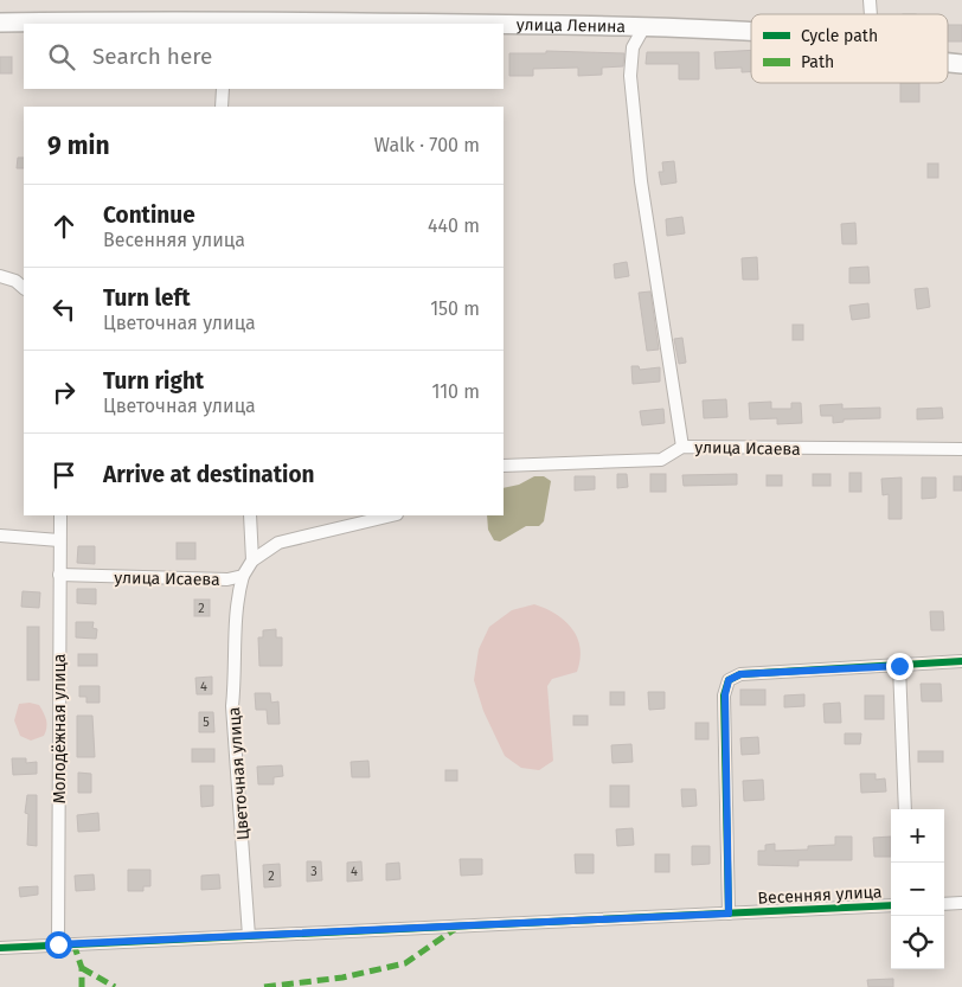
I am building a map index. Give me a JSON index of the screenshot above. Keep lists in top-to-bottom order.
{
  "streets": {
    "main road": ["улица Ленина"],
    "street": [
      "улица Исаева",
      "Молодёжная улица",
      "Цветочная улица",
      "Весенняя улица"
    ]
  },
  "crossings": [
    ["улица Исаева", "Молодёжная улица"],
    ["улица Исаева", "Цветочная улица"],
    ["Молодёжная улица", "Весенняя улица"],
    ["Цветочная улица", "Весенняя улица"]
  ],
  "house_numbers": [
    "2",
    "4",
    "5",
    "3",
    "4",
    "2"
  ],
  "legend": ["Cycle path", "Path"],
  "page": {
    "search": "Search here",
    "heading": ["9 min", "Walk · 700 m"],
    "list": [
      ["Continue", "Весенняя улица", "440 m"],
      ["Turn left", "Цветочная улица", "150 m"],
      ["Turn right", "Цветочная улица", "110 m"],
      "Arrive at destination"
    ],
    "map_buttons": ["+", "−"]
  }
}
